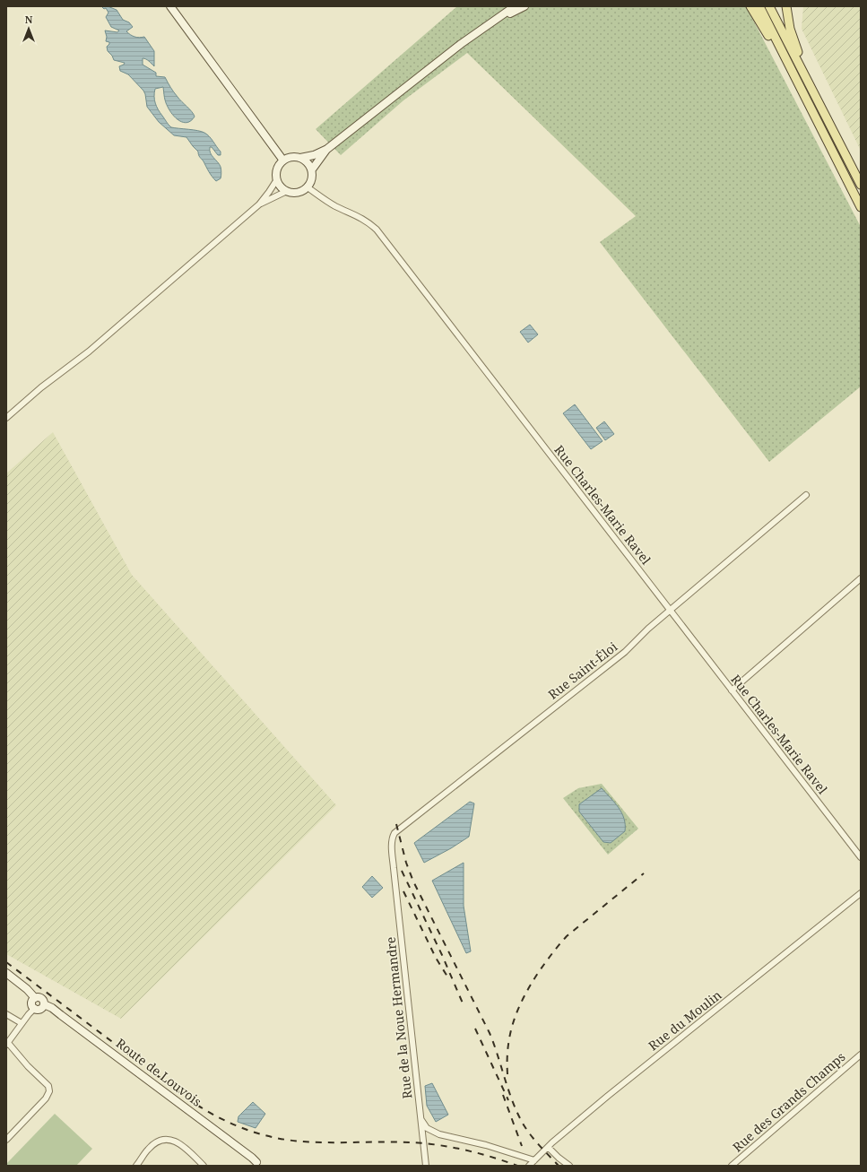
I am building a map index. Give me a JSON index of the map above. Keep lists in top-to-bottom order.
{
  "streets": {
    "main road": ["Route de Louvois"],
    "street": [
      "Rue Charles-Marie Ravel",
      "Rue Saint-Éloi",
      "Rue de la Noue Hermandre",
      "Rue du Moulin",
      "Rue des Grands Champs"
    ]
  },
  "crossings": [
    ["Rue Charles-Marie Ravel", "Rue Saint-Éloi"],
    ["Rue Saint-Éloi", "Rue de la Noue Hermandre"]
  ],
  "north": "top"
}
